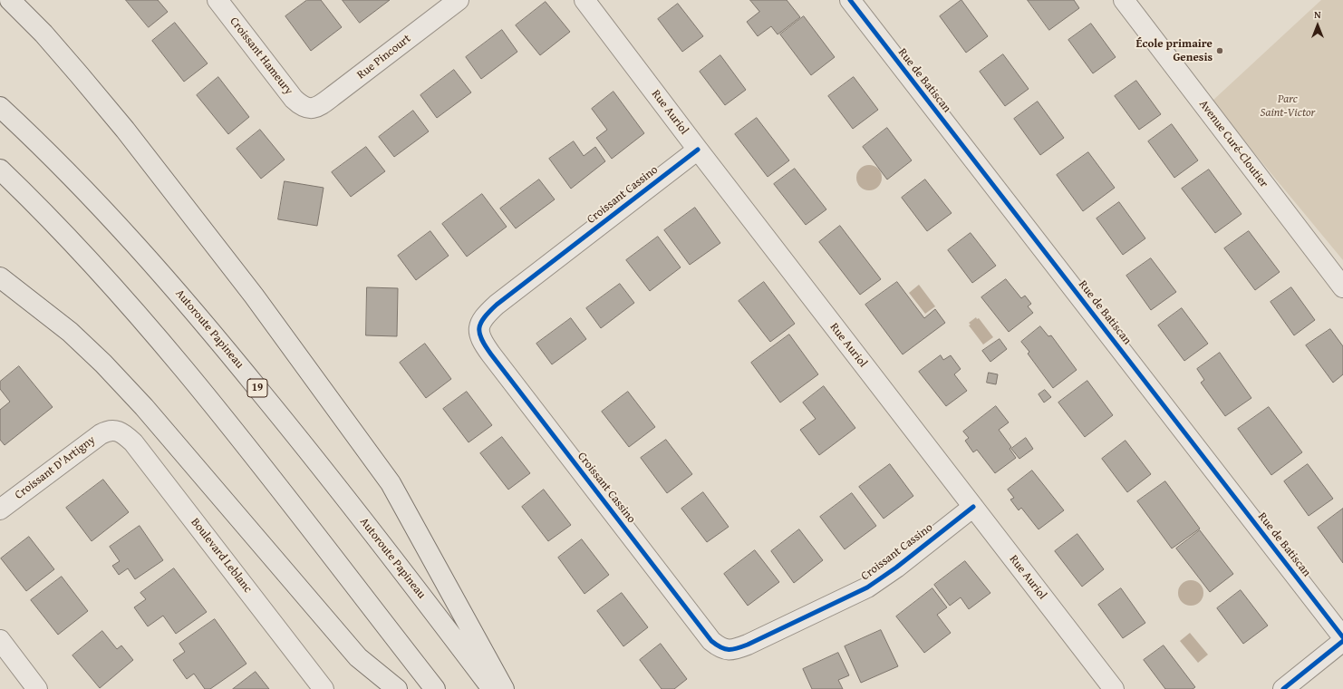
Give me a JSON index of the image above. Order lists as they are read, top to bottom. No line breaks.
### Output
{"streets":{"highway":["Autoroute Papineau","19"],"street":["Croissant Hameury","Rue Pincourt","Rue de Batiscan","Rue Auriol","Avenue Curé-Cloutier","Croissant Cassino","Croissant D'Artigny","Boulevard Leblanc"]},"crossings":[["Croissant Hameury","Rue Pincourt"],["Rue Auriol","Croissant Cassino"],["Croissant D'Artigny","Boulevard Leblanc"]],"parks":["Parc Saint-Victor"],"places":["École primaire Genesis"],"north":"top"}
